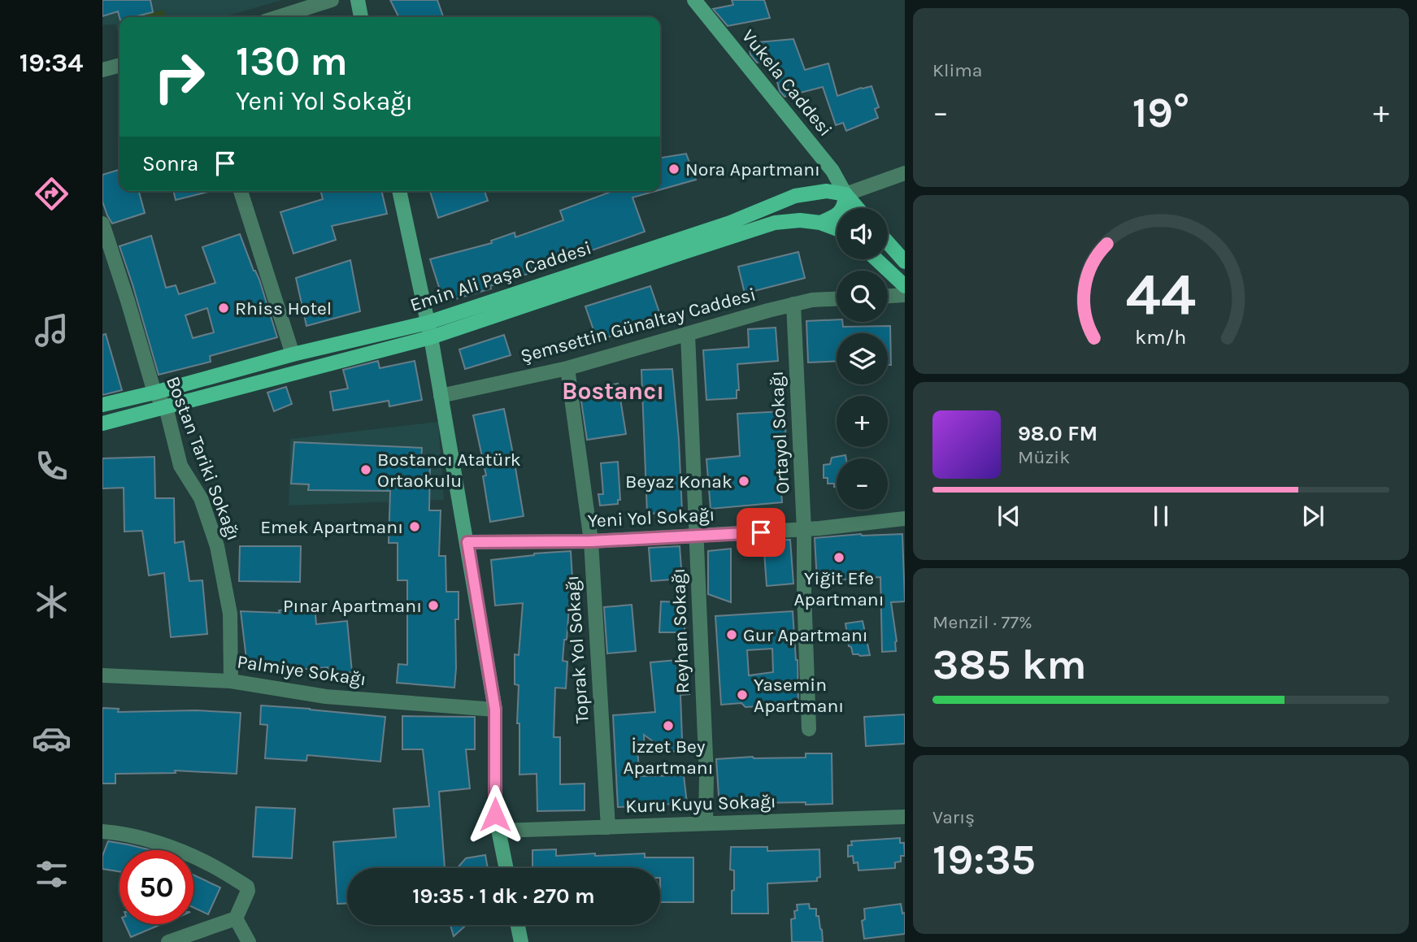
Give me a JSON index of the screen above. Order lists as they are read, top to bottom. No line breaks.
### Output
{"streets":{"main road":["Vukela Caddesi","Emin Ali Paşa Caddesi"],"street":["Şemsettin Günaltay Caddesi","Ortayol Sokağı","Bostan Tariki Sokağı","Yeni Yol Sokağı","Reyhan Sokağı","Toprak Yol Sokağı","Palmiye Sokağı","Kuru Kuyu Sokağı"]},"crossings":[["Vukela Caddesi","Emin Ali Paşa Caddesi"],["Emin Ali Paşa Caddesi","Bostan Tariki Sokağı"],["Şemsettin Günaltay Caddesi","Ortayol Sokağı"],["Şemsettin Günaltay Caddesi","Reyhan Sokağı"],["Şemsettin Günaltay Caddesi","Toprak Yol Sokağı"],["Ortayol Sokağı","Yeni Yol Sokağı"],["Bostan Tariki Sokağı","Palmiye Sokağı"],["Yeni Yol Sokağı","Reyhan Sokağı"],["Yeni Yol Sokağı","Toprak Yol Sokağı"],["Reyhan Sokağı","Kuru Kuyu Sokağı"],["Toprak Yol Sokağı","Kuru Kuyu Sokağı"]],"districts":["Bostancı"],"places":["Nora Apartmanı","Rhiss Hotel","Bostancı Atatürk Ortaokulu","Beyaz Konak","Emek Apartmanı","Yiğit Efe Apartmanı","Pınar Apartmanı","Gur Apartmanı","Yasemin Apartmanı","İzzet Bey Apartmanı"],"page":{"tabs":"19:34","tile":["Klima",["Menzil · 77%","385 km"],["Varış","19:35"]],"turn":["130 m","Yeni Yol Sokağı"],"heat":["−","19°","+"],"then":"Sonra","map_buttons":["+","−"],"song":["98.0 FM","Müzik"],"limit":"50","trip":"19:35 · 1 dk · 270 m","gauge":["44","km/h"]}}
